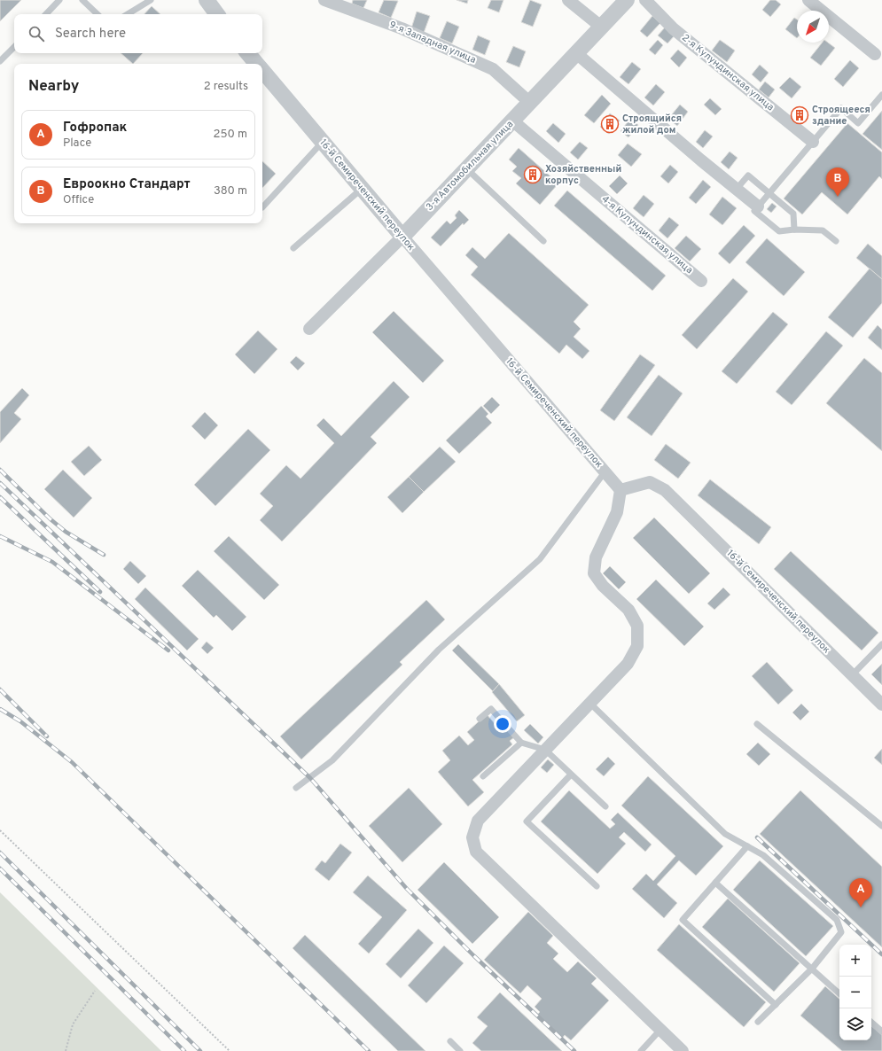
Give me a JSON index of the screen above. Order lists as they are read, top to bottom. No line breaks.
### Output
{"streets":{"street":["9-я Западная улица","2-я Кулундинская улица","3-я Автомобильная улица","16-й Семиреченский переулок","4-я Кулундинская улица"]},"crossings":[["9-я Западная улица","3-я Автомобильная улица"],["3-я Автомобильная улица","16-й Семиреченский переулок"],["3-я Автомобильная улица","4-я Кулундинская улица"]],"places":{"building":["Строящееся здание","Строящийся жилой дом","Хозяйственный корпус"]},"north":"bottom left","page":{"search":"Search here","heading":["Nearby","2 results"],"list":[{"mark":"A","name":"Гофропак","note":"Place","value":"250 m"},{"mark":"B","name":"Евроокно Стандарт","note":"Office","value":"380 m"}],"pins":["B","A"],"map_buttons":["+","−"]}}
